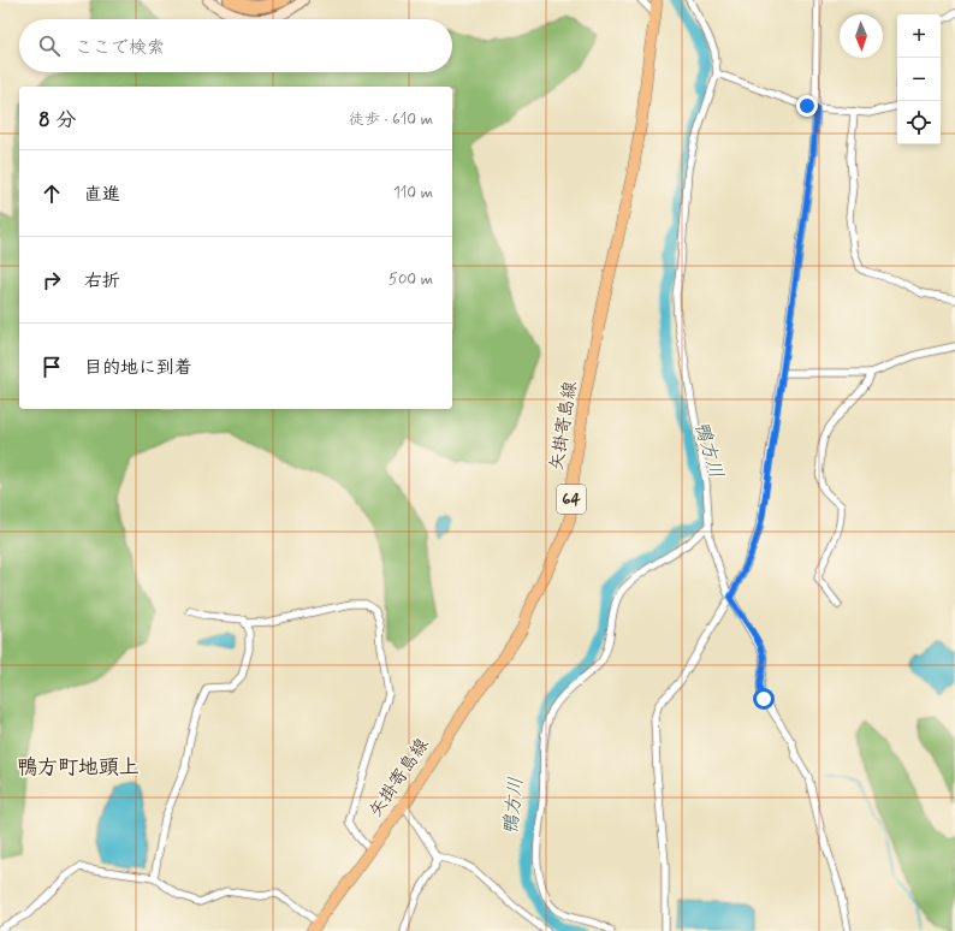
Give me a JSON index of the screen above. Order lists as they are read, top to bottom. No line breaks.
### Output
{"streets":{"main road":["矢掛寄島線","64"]},"districts":["鴨方町地頭上"],"water":["鴨方川"],"north":"bottom","page":{"map_buttons":["+","−"],"search":"ここで検索","heading":["8 分","徒歩 · 610 m"],"list":[["直進","110 m"],["右折","500 m"],"目的地に到着"]}}
